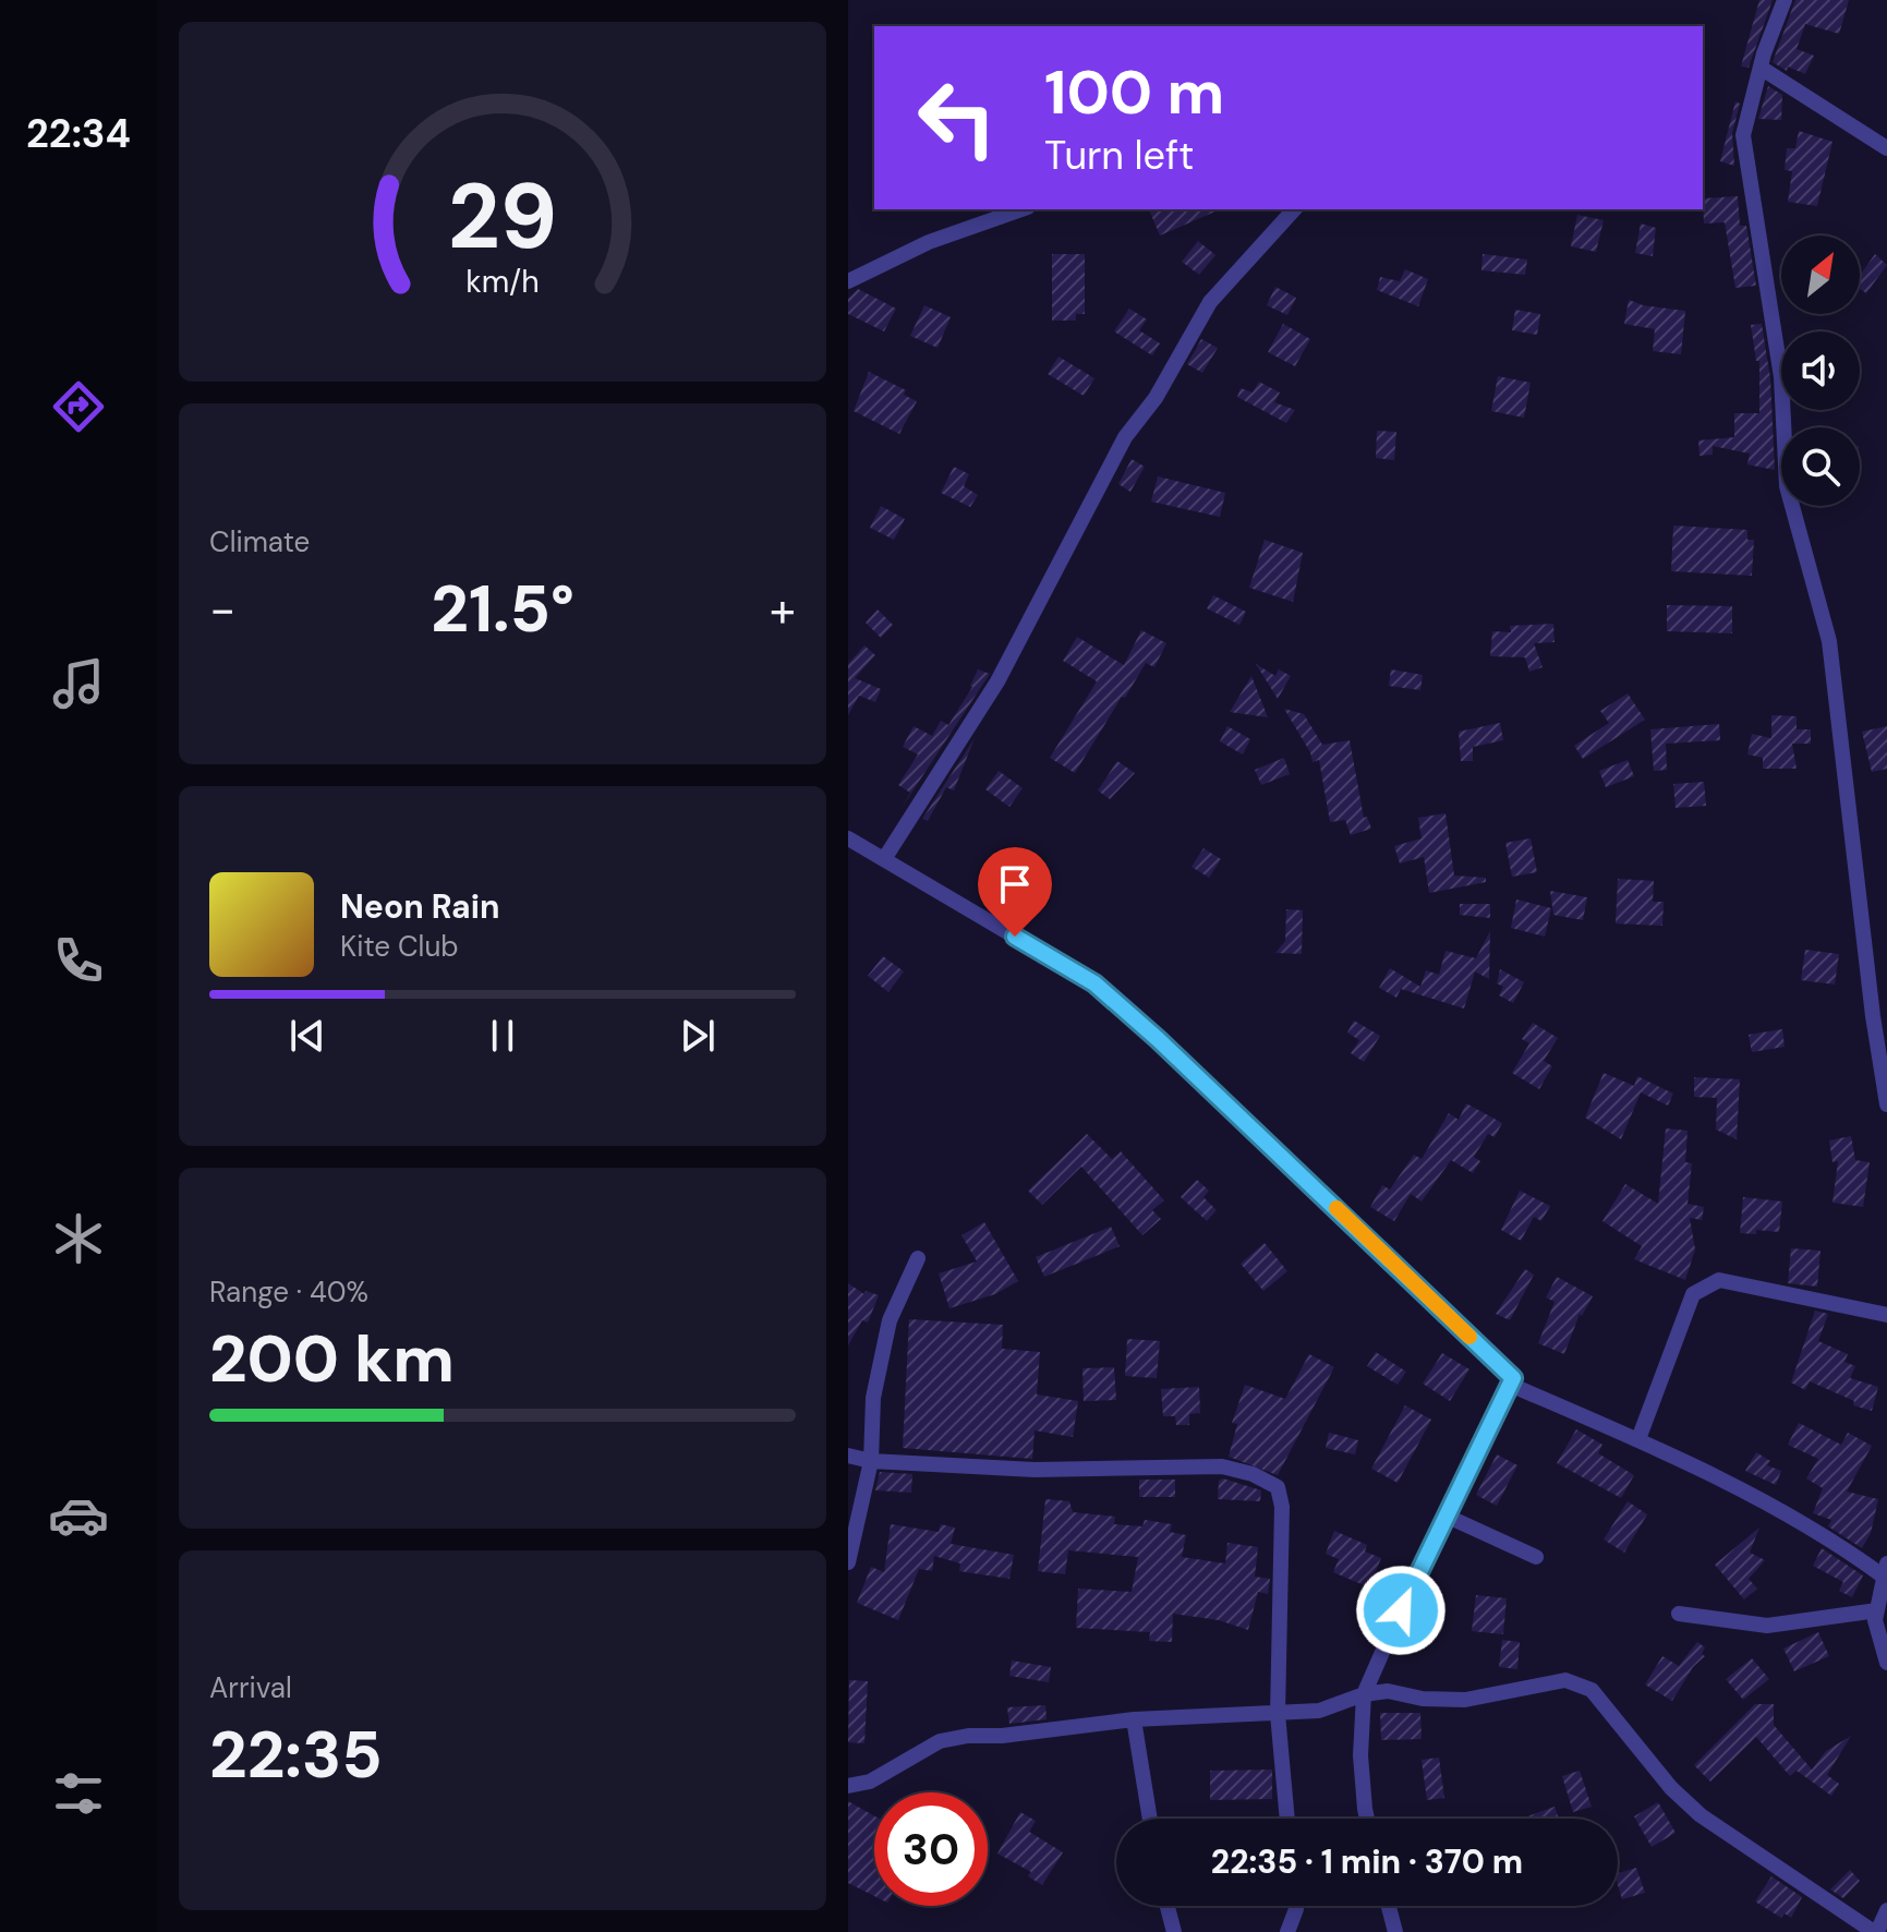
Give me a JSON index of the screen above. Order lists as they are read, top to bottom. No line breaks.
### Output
{"north":"top right","page":{"tabs":"22:34","turn":["100 m","Turn left"],"tile":["Climate",["Range · 40%","200 km"],["Arrival","22:35"]],"heat":["−","21.5°","+"],"song":["Neon Rain","Kite Club"],"limit":"30","trip":"22:35 · 1 min · 370 m","gauge":["29","km/h"]}}
